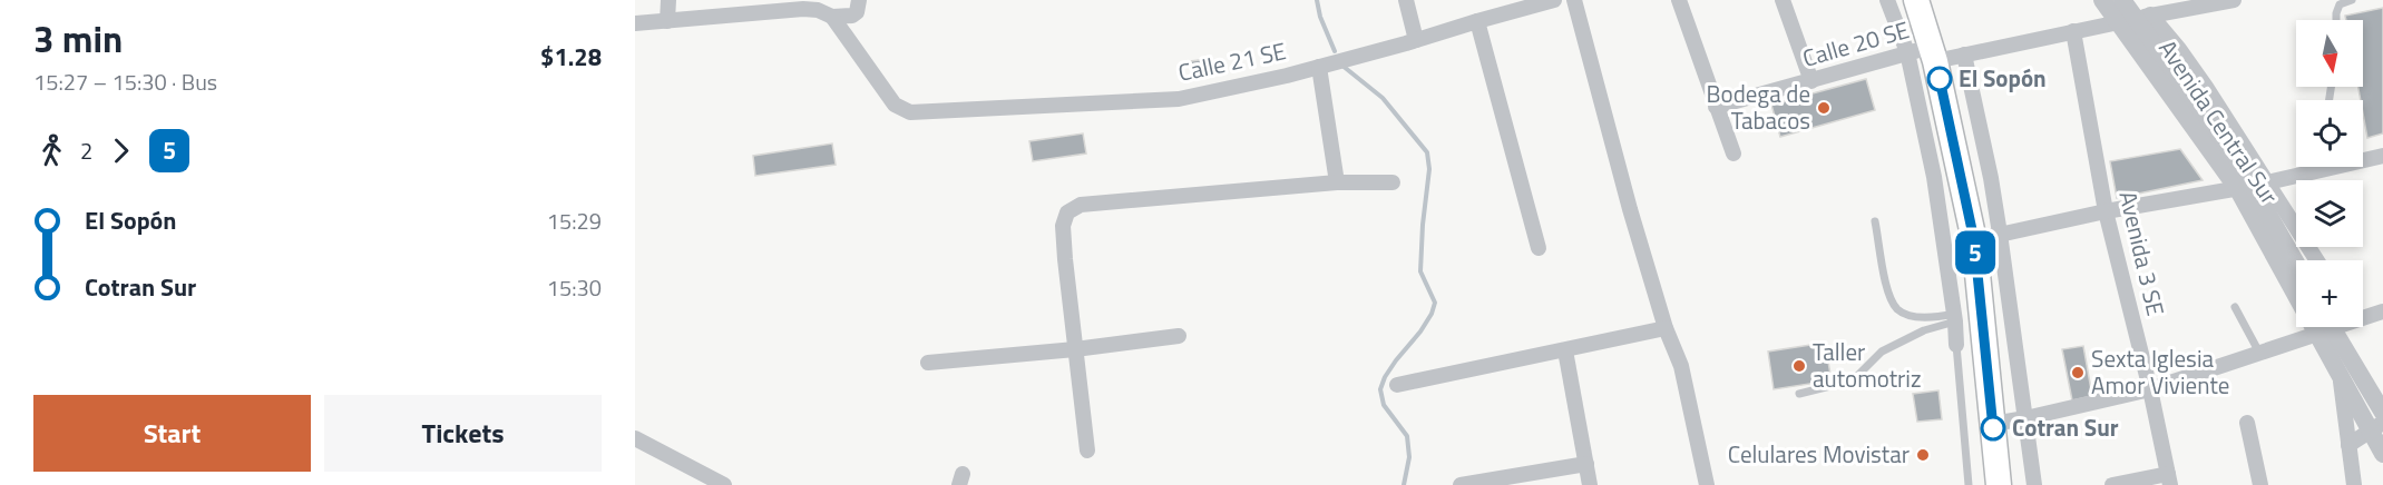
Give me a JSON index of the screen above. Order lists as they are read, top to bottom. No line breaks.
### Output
{"streets":{"street":["Calle 20 SE","Calle 21 SE","Avenida Central Sur","Avenida 3 SE"]},"crossings":[["Calle 20 SE","Avenida Central Sur"],["Calle 20 SE","Avenida 3 SE"]],"places":["El Sopón","Bodega de Tabacos","Taller automotriz","Sexta Iglesia Amor Viviente","Cotran Sur","Celulares Movistar"],"lines":["bus line 5"],"north":"bottom","page":{"heading":["3 min","15:27 – 15:30 · Bus","$1.28"],"on_map":"5","map_buttons":"+","legs":["2","5"],"list":[{"name":"El Sopón","value":"15:29"},{"name":"Cotran Sur","value":"15:30"}],"buttons":["Start","Tickets"]}}
